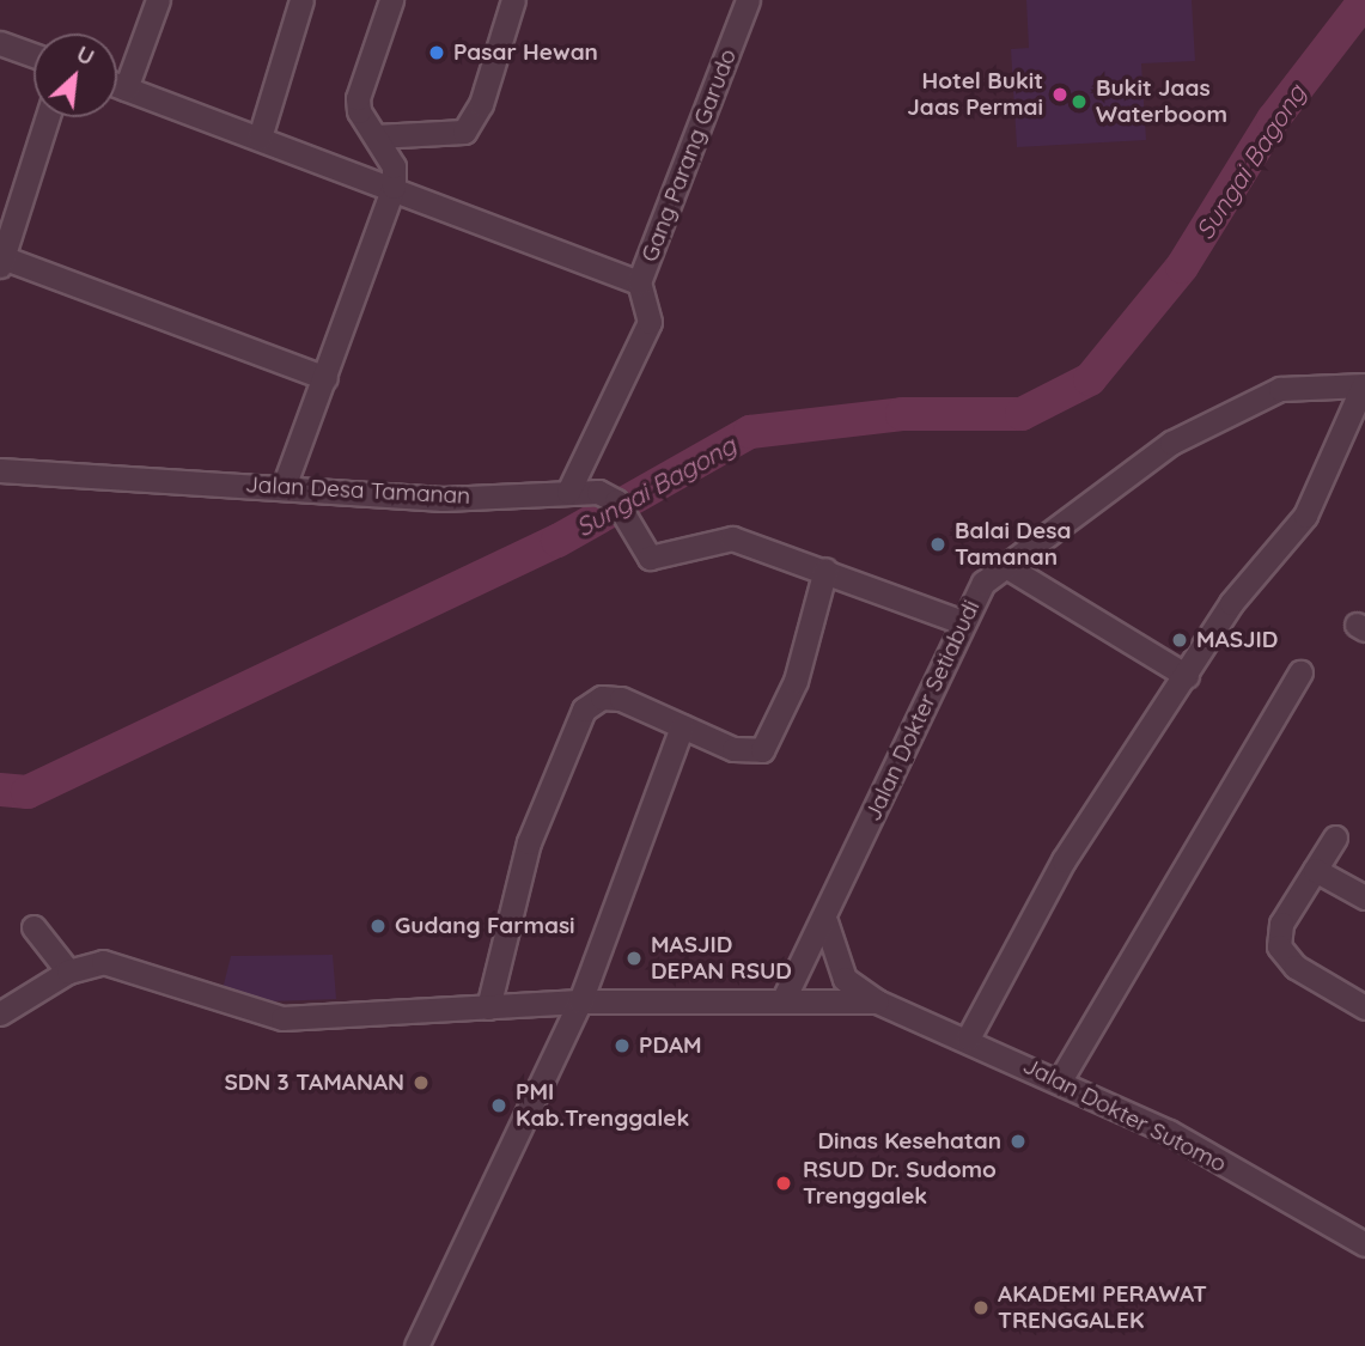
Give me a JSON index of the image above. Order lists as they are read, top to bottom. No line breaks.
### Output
{"streets":{"street":["Gang Parang Garudo","Jalan Desa Tamanan","Jalan Dokter Setiabudi","Jalan Dokter Sutomo"]},"crossings":[["Gang Parang Garudo","Jalan Desa Tamanan"],["Jalan Desa Tamanan","Jalan Dokter Setiabudi"]],"water":["Sungai Bagong"],"places":["Pasar Hewan","Hotel Bukit Jaas Permai","Bukit Jaas Waterboom","Balai Desa Tamanan","MASJID","Gudang Farmasi","MASJID DEPAN RSUD","PDAM","SDN 3 TAMANAN","PMI Kab.Trenggalek","Dinas Kesehatan","RSUD Dr. Sudomo Trenggalek","AKADEMI PERAWAT TRENGGALEK"],"north":"top right"}
